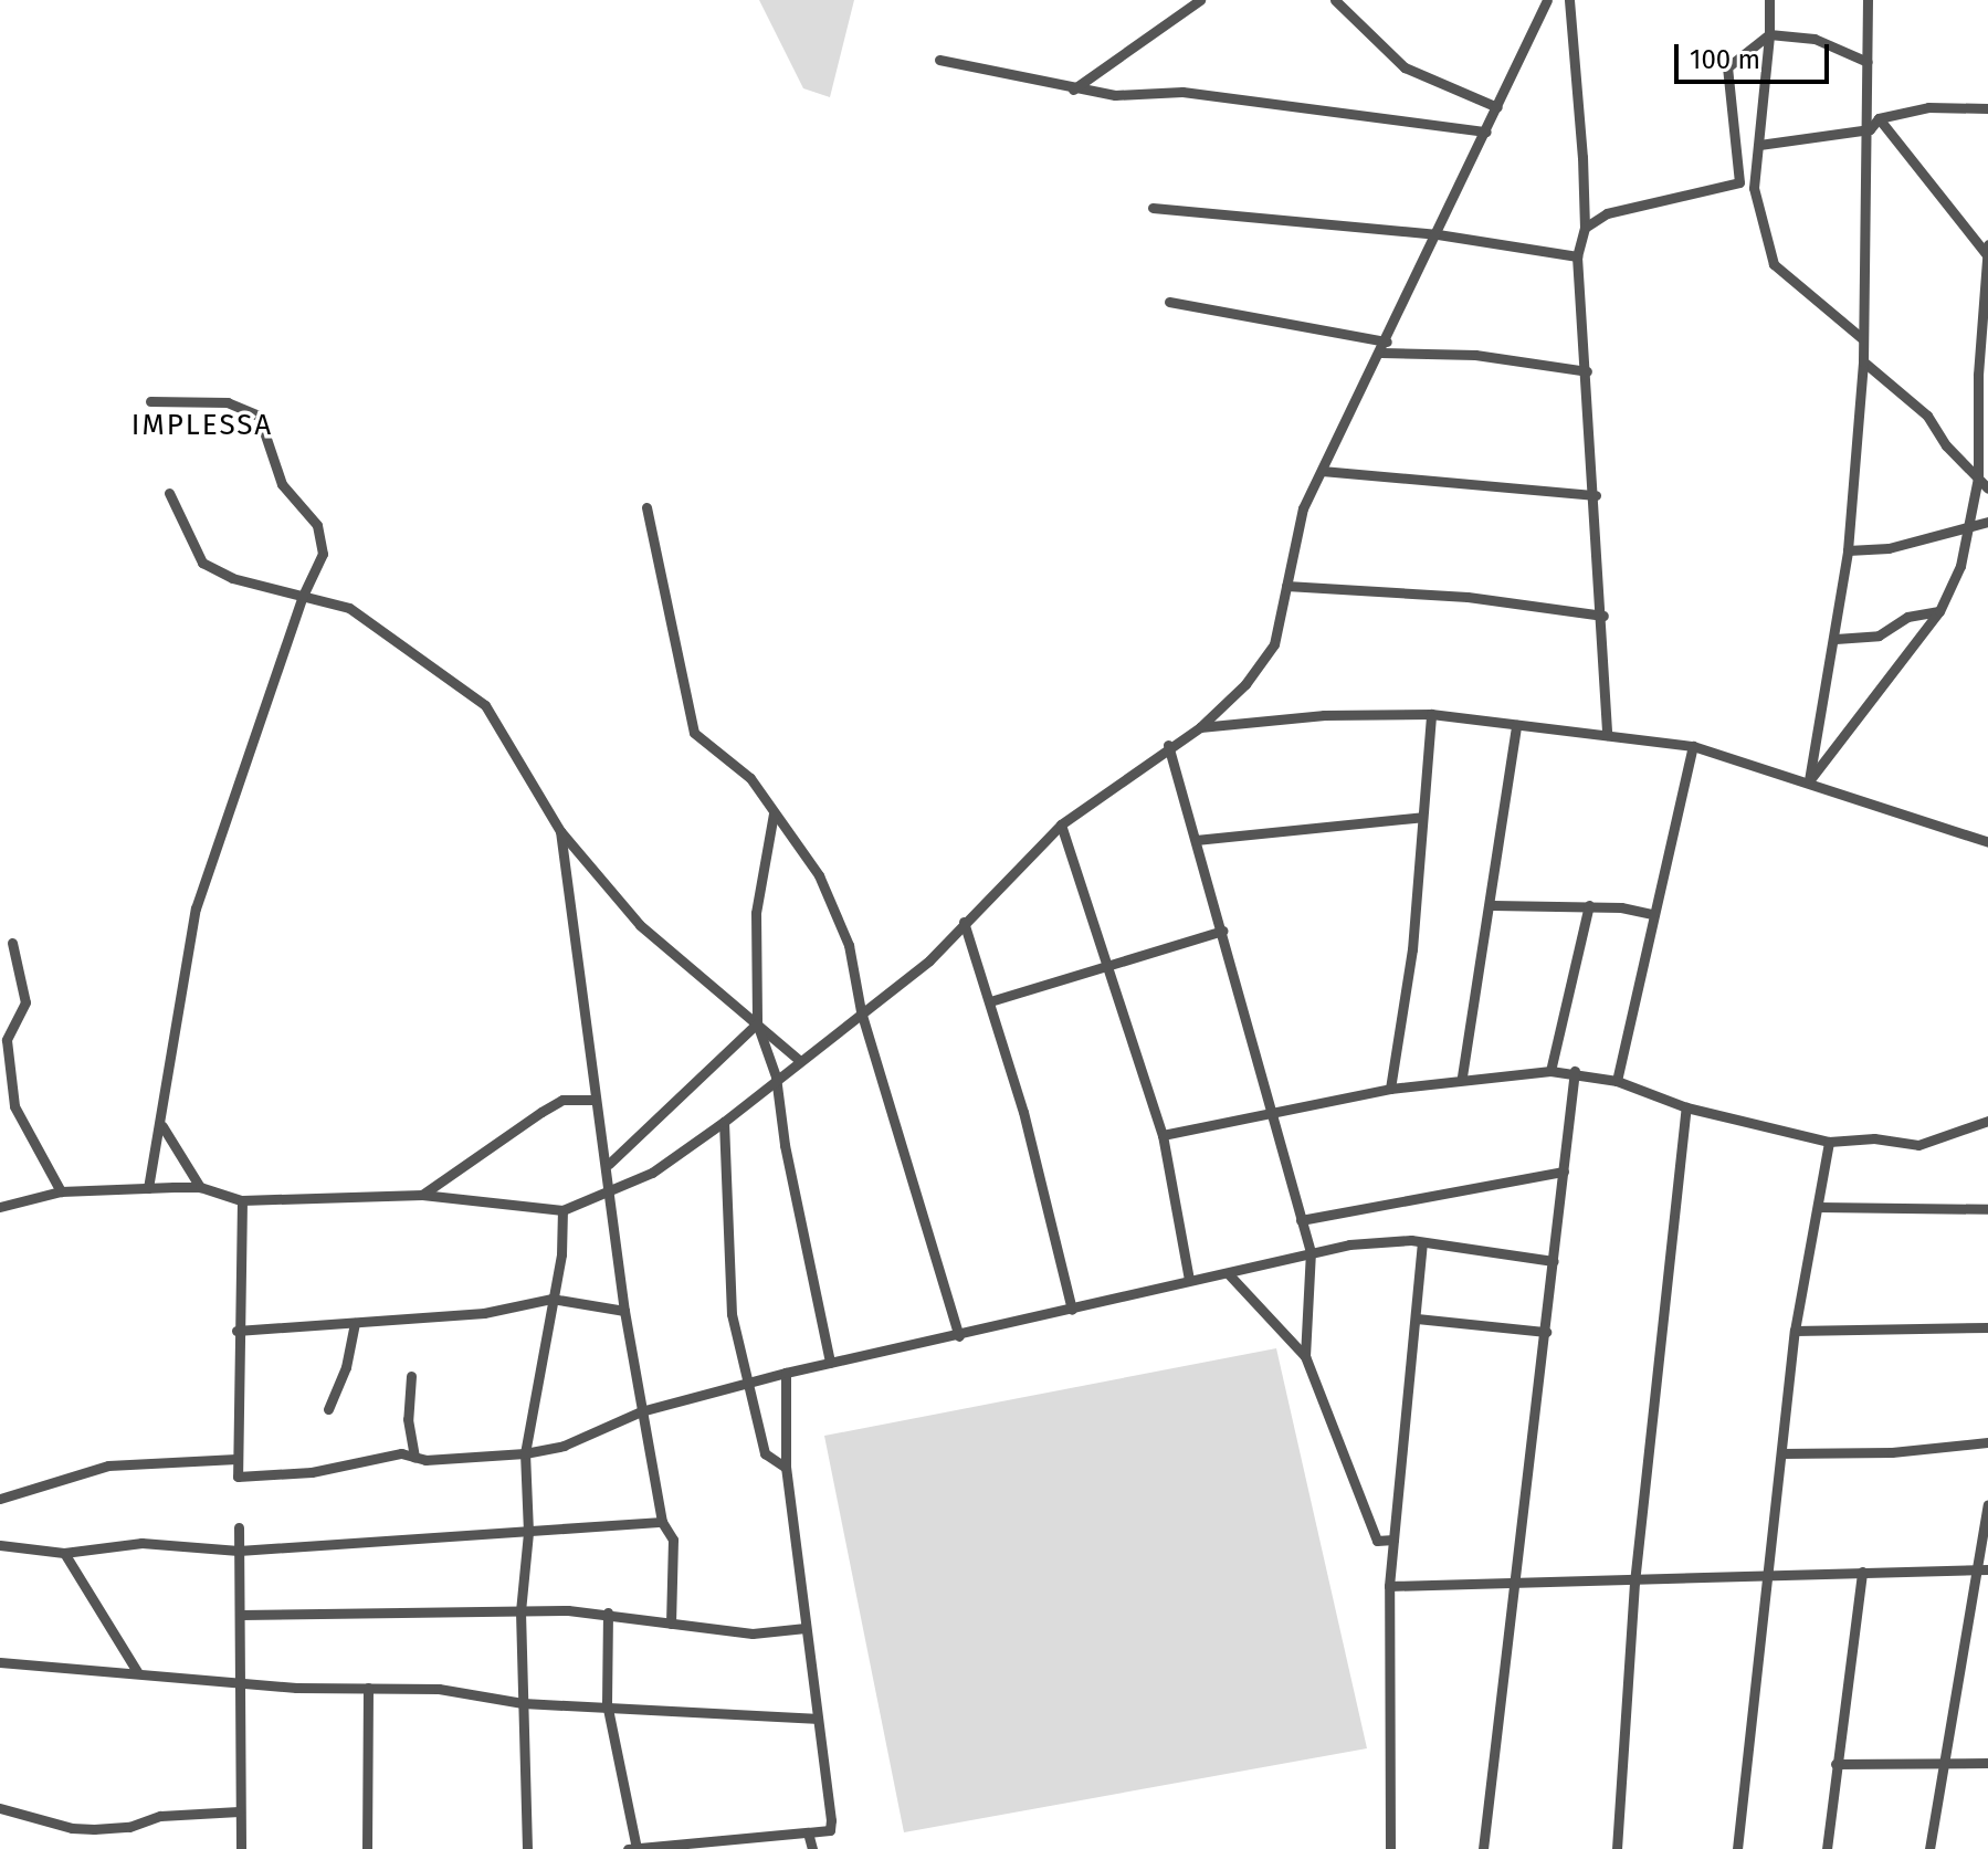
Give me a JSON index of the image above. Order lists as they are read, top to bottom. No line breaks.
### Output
{"districts":["IMPLESSA"],"scale_bar":"100 m"}
